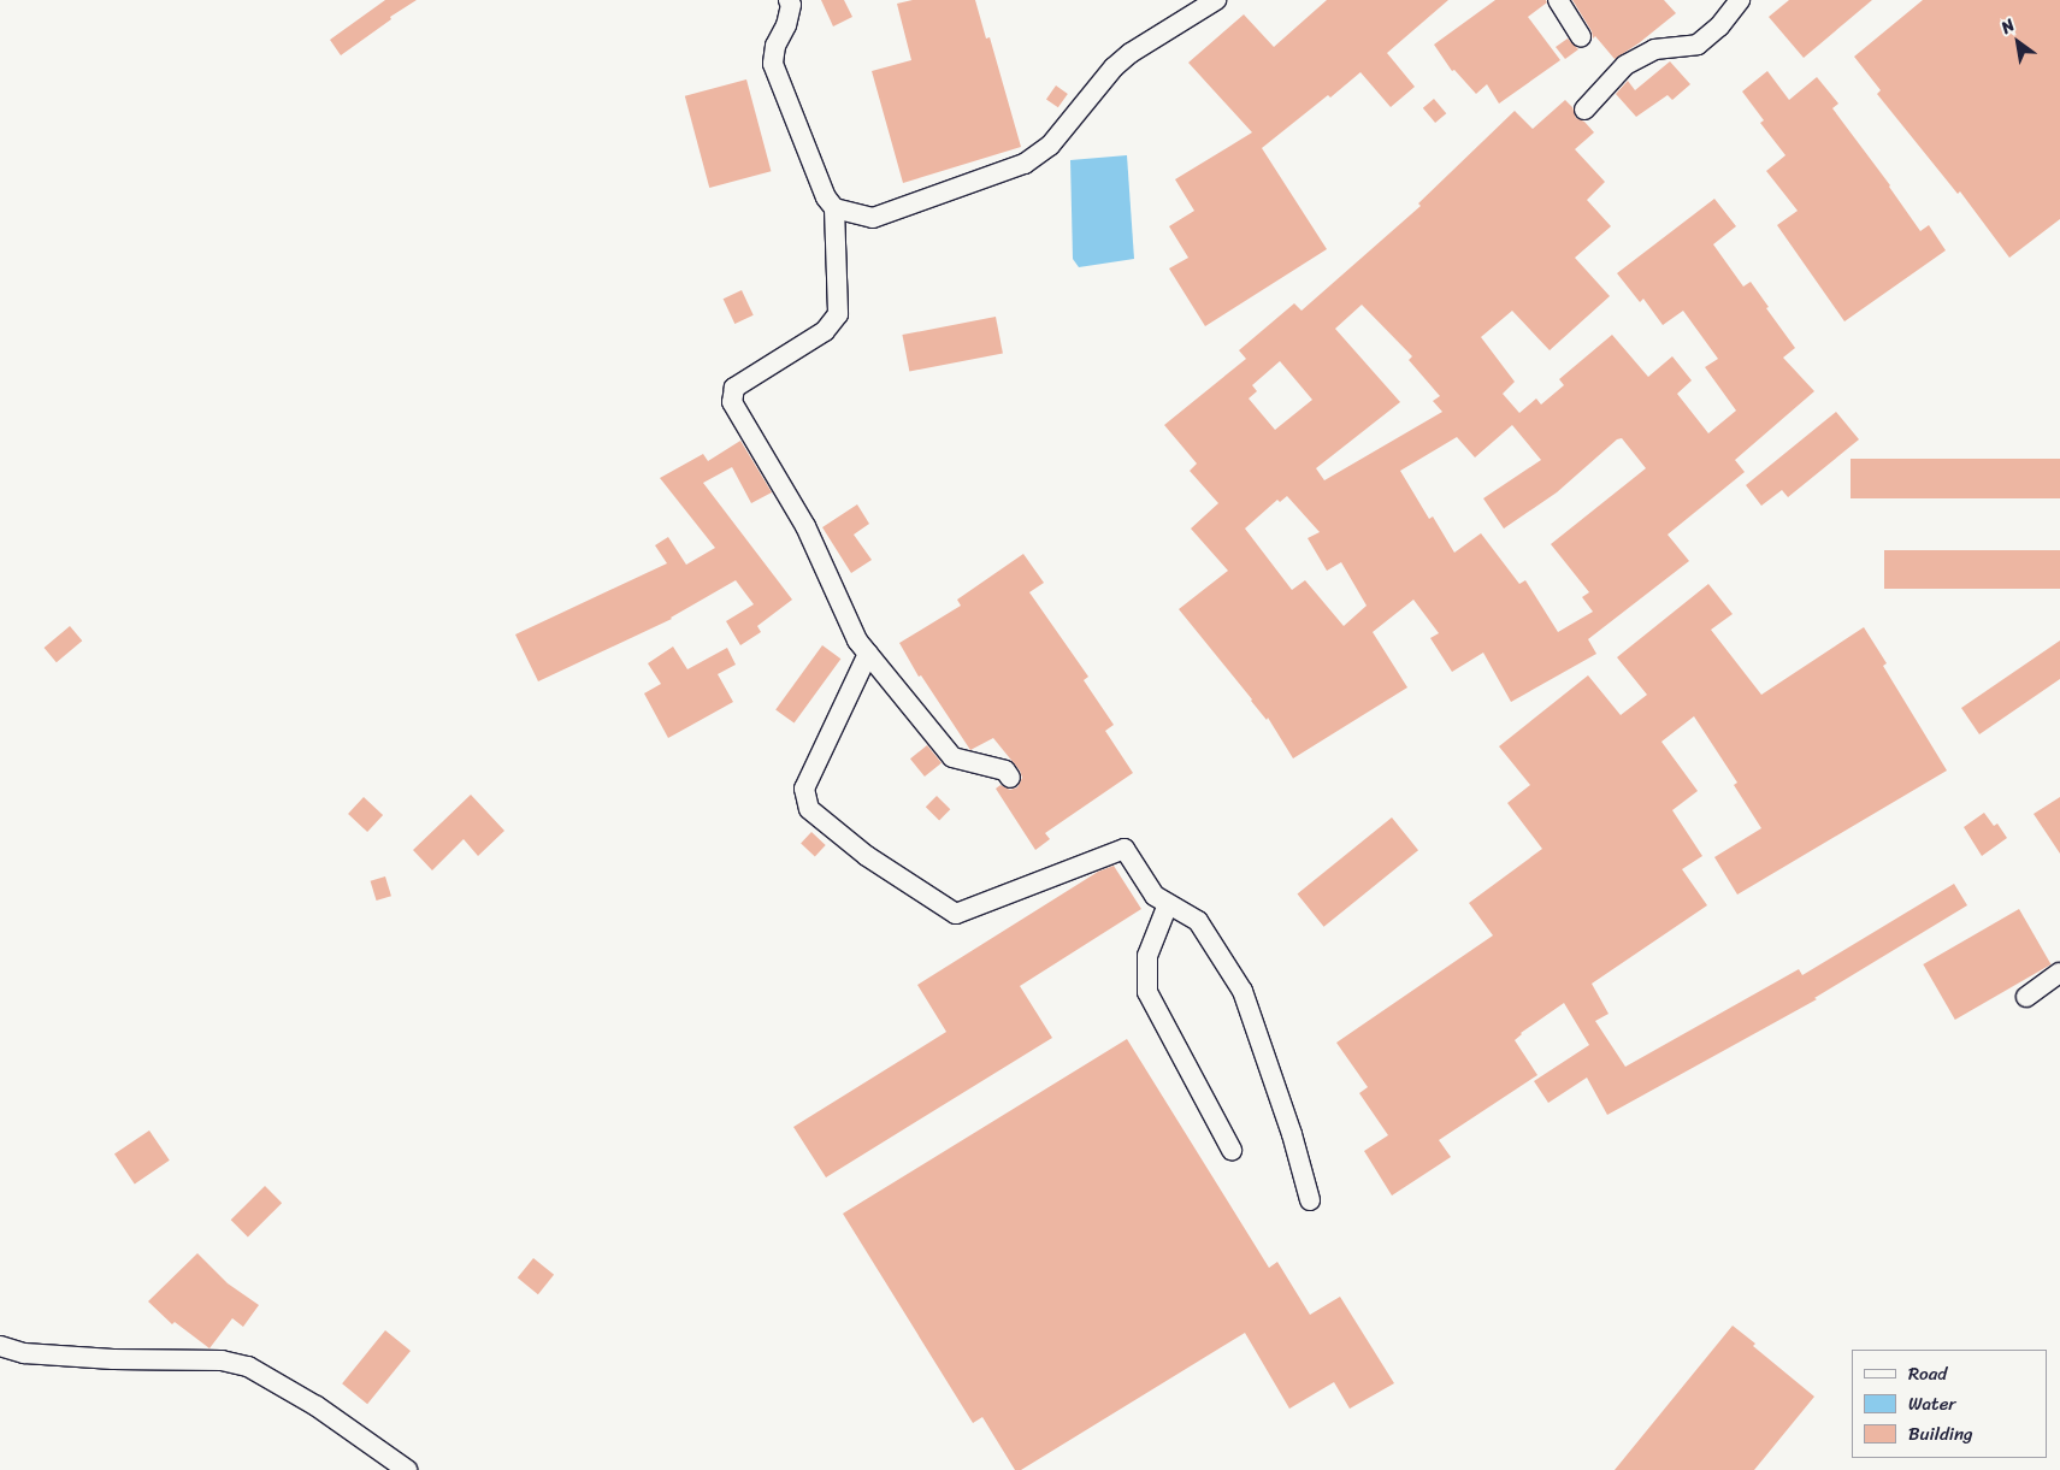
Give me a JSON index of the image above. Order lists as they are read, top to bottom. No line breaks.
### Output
{"legend":["Road","Water","Building"],"north":"top left"}
